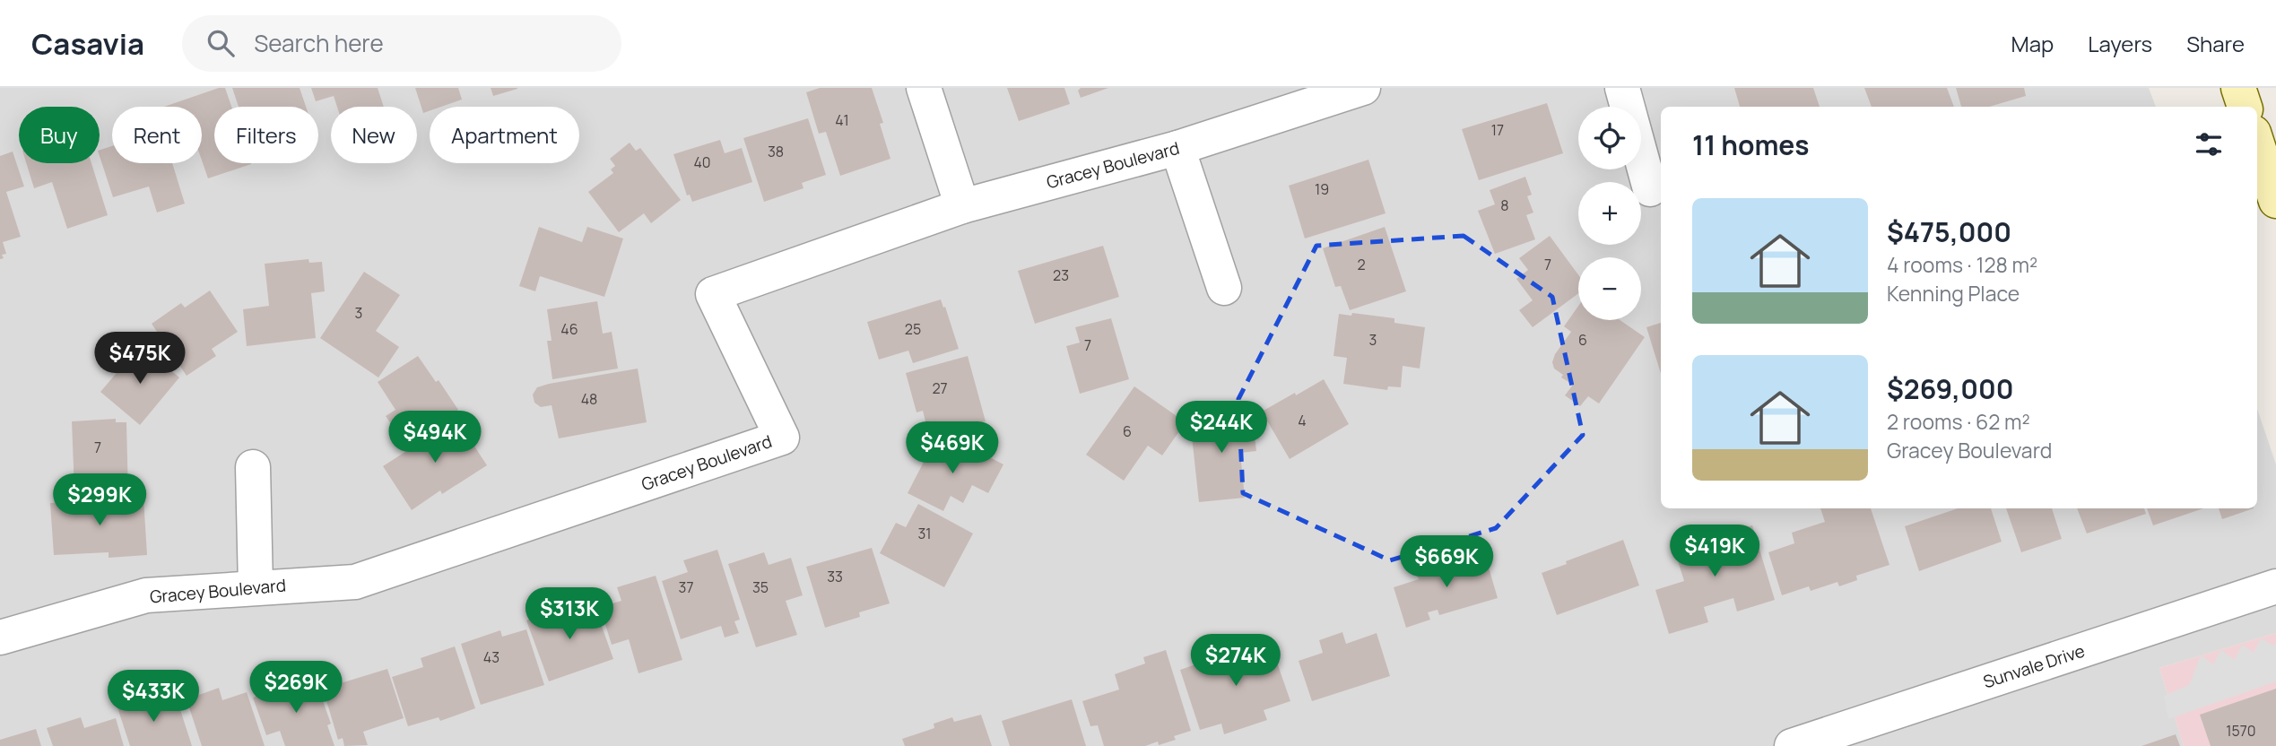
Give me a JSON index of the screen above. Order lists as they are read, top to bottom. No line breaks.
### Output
{"streets":{"street":["Gracey Boulevard","Sunvale Drive"]},"house_numbers":["41","17","38","40","19","8","2","7","23","3","46","25","3","6","7","27","48","4","6","7","31","33","37","35","43","1570"],"page":{"header":"Casavia","search":"Search here","nav":["Map","Layers","Share"],"map_buttons":["+","−"],"chip":["Buy","Rent","Filters","New","Apartment"],"heading":"11 homes","list":[{"name":"$475,000","note":"4 rooms · 128 m² · Kenning Place"},{"name":"$269,000","note":"2 rooms · 62 m² · Gracey Boulevard"}],"price":["$475K","$244K","$494K","$469K","$299K","$419K","$669K","$313K","$274K","$269K","$433K"]}}
